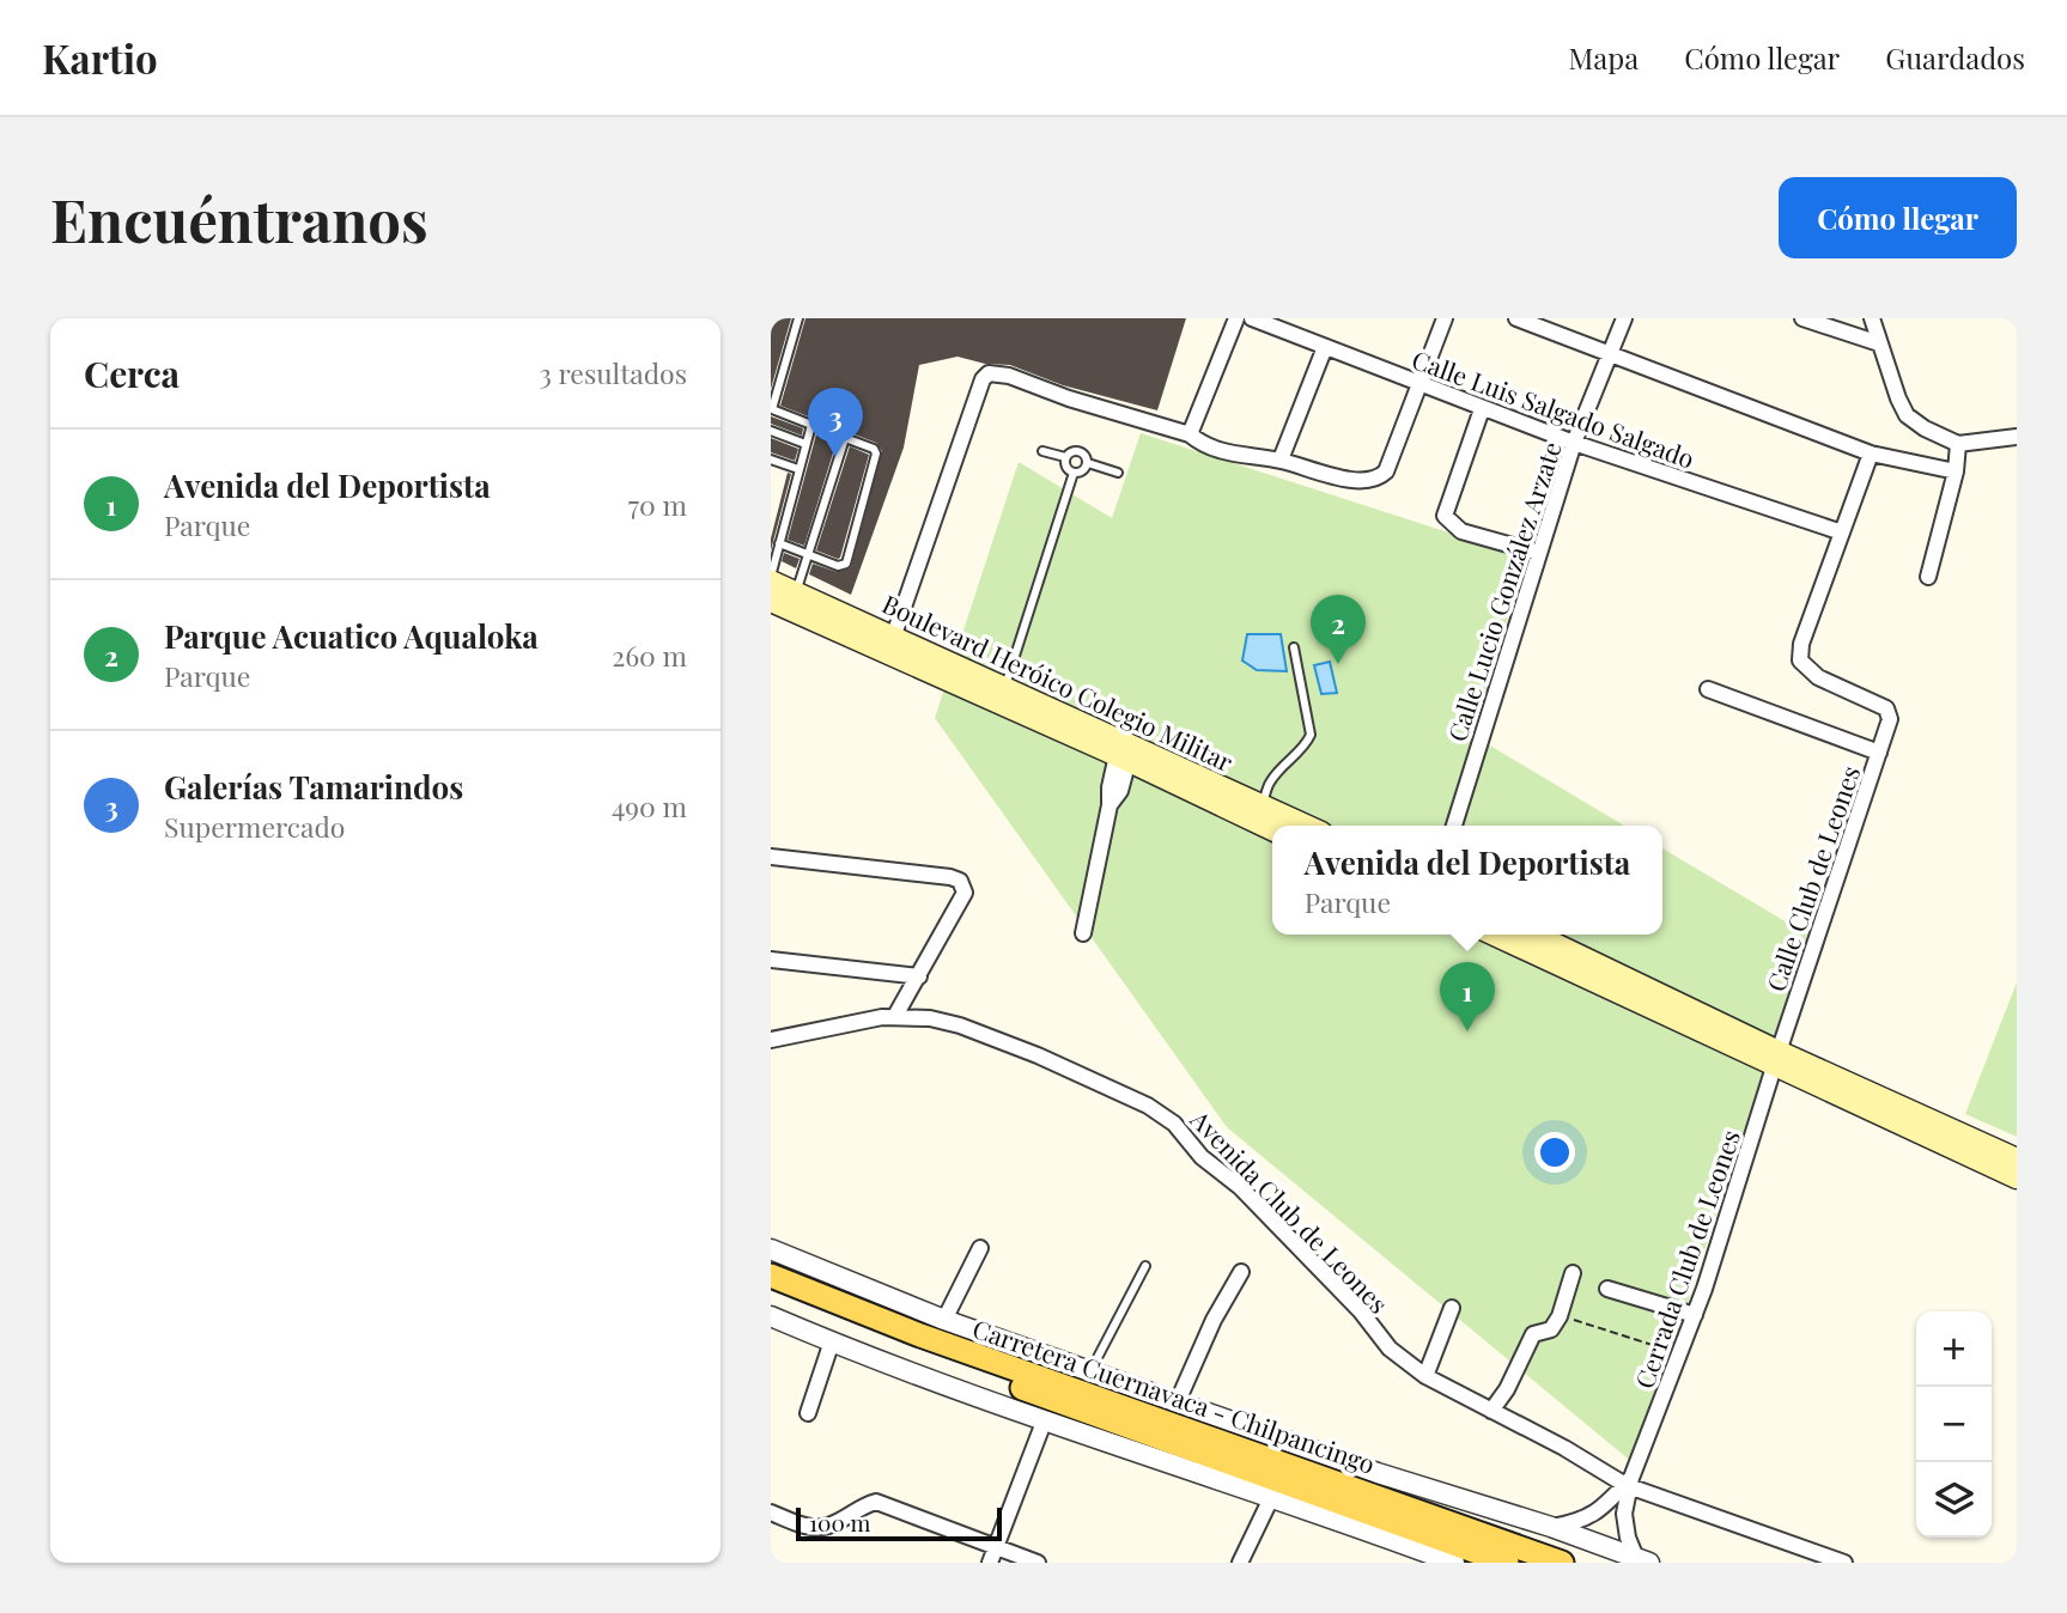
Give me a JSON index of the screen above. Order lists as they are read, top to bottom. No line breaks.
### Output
{"streets":{"main road":["Boulevard Heróico Colegio Militar","Carretera Cuernavaca - Chilpancingo"],"street":["Calle Luis Salgado Salgado","Calle Lucio González Arzate","Calle Club de Leones","Avenida Club de Leones","Cerrada Club de Leones"]},"crossings":[["Calle Luis Salgado Salgado","Calle Lucio González Arzate"],["Calle Luis Salgado Salgado","Calle Club de Leones"],["Calle Club de Leones","Cerrada Club de Leones"],["Avenida Club de Leones","Cerrada Club de Leones"]],"scale_bar":"100 m","page":{"header":"Kartio","nav":["Mapa","Cómo llegar","Guardados"],"buttons":"Cómo llegar","title":"Encuéntranos","heading":["Cerca","3 resultados"],"pins":["3","2","1"],"list":[{"mark":"1","name":"Avenida del Deportista","note":"Parque","value":"70 m"},{"mark":"2","name":"Parque Acuatico Aqualoka","note":"Parque","value":"260 m"},{"mark":"3","name":"Galerías Tamarindos","note":"Supermercado","value":"490 m"}],"popup":["Avenida del Deportista","Parque"],"map_buttons":["+","−"],"scale":"100 m"}}
